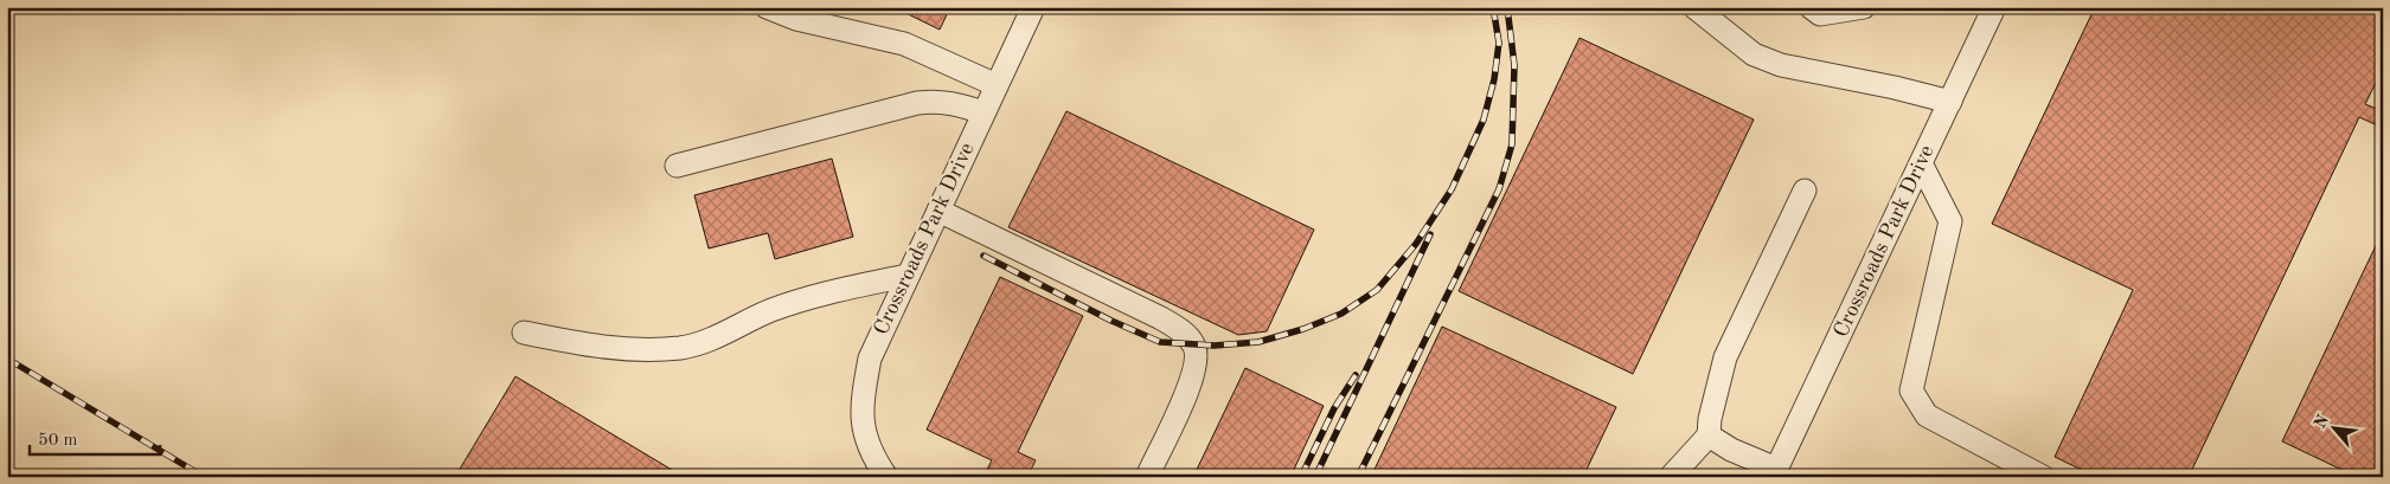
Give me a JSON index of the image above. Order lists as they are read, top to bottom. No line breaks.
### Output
{"streets":{"street":["Crossroads Park Drive"]},"scale_bar":"50 m","north":"top left"}
